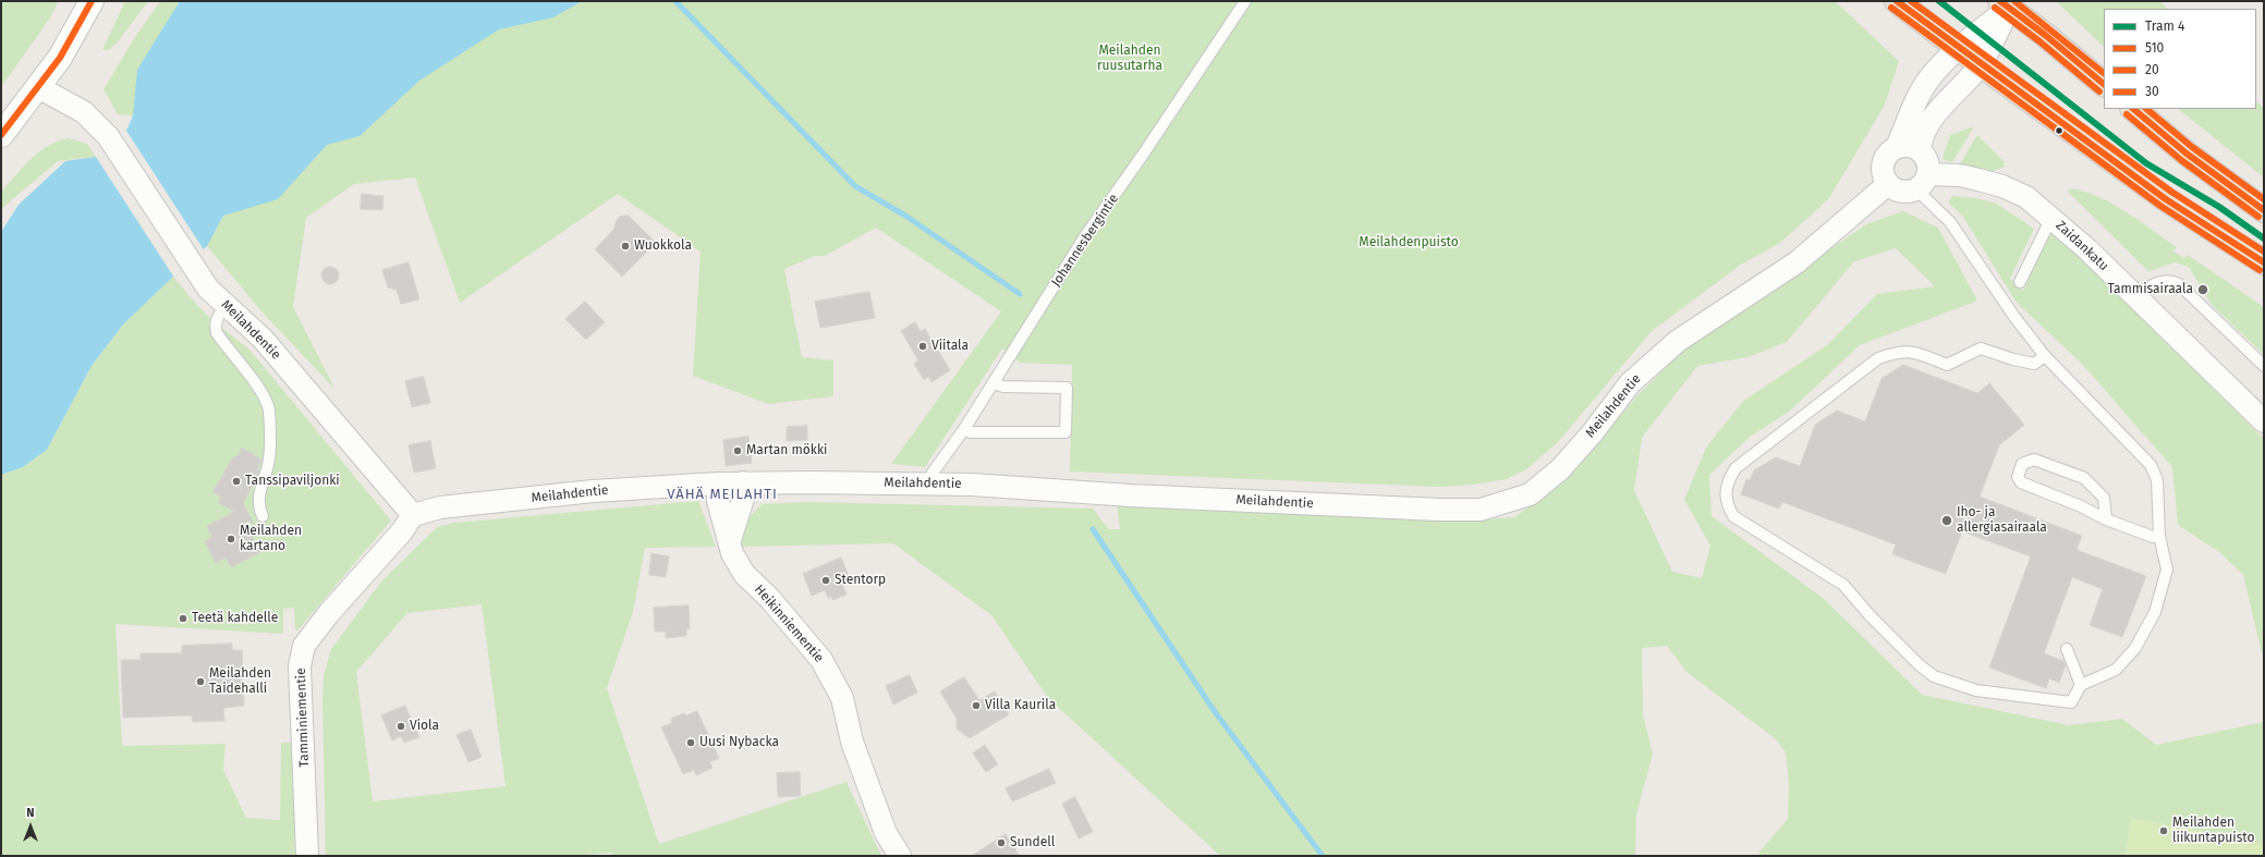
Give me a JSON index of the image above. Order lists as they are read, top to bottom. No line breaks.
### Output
{"streets":{"street":["Zaidankatu","Meilahdentie","Heikinniementie","Tamminiementie"],"lane":["Johannesbergintie"]},"crossings":[["Johannesbergintie","Meilahdentie"],["Zaidankatu","Meilahdentie"],["Meilahdentie","Heikinniementie"],["Meilahdentie","Tamminiementie"]],"districts":["VÄHÄ MEILAHTI"],"parks":["Meilahden ruusutarha","Meilahdenpuisto"],"places":["Wuokkola","Tammisairaala","Viitala","Martan mökki","Tanssipaviljonki","Iho- ja allergiasairaala","Meilahden kartano","Stentorp","Teetä kahdelle","Meilahden Taidehalli","Villa Kaurila","Viola","Uusi Nybacka","Meilahden liikuntapuisto","Sundell"],"lines":["tram line 4","transit line 510","transit line 30","transit line 20"],"legend":["Tram 4","510","20","30"],"north":"top"}
